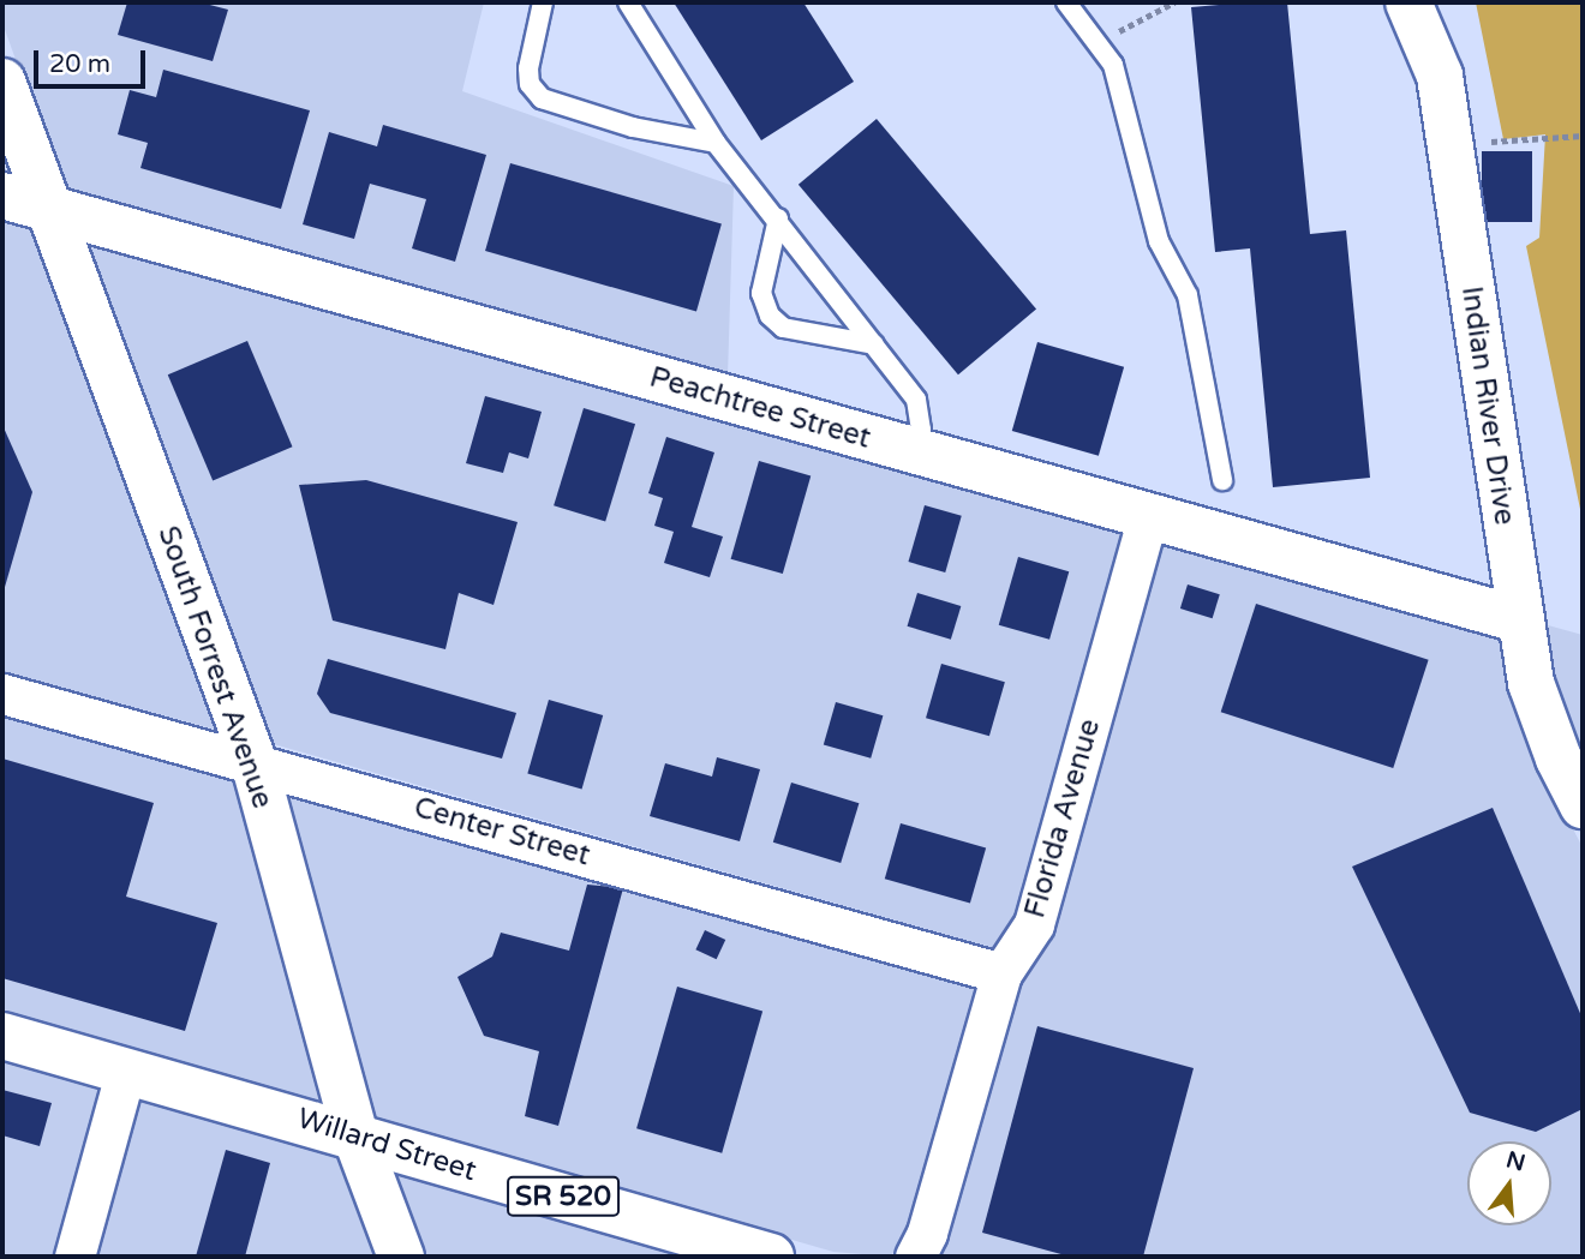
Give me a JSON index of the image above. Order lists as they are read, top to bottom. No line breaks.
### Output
{"streets":{"street":["Indian River Drive","Peachtree Street","South Forrest Avenue","Florida Avenue","Center Street","Willard Street","SR 520"]},"crossings":[["Indian River Drive","Peachtree Street"],["Peachtree Street","South Forrest Avenue"],["Peachtree Street","Florida Avenue"],["South Forrest Avenue","Center Street"],["South Forrest Avenue","Willard Street"],["Florida Avenue","Center Street"]],"scale_bar":"20 m","north":"top"}
